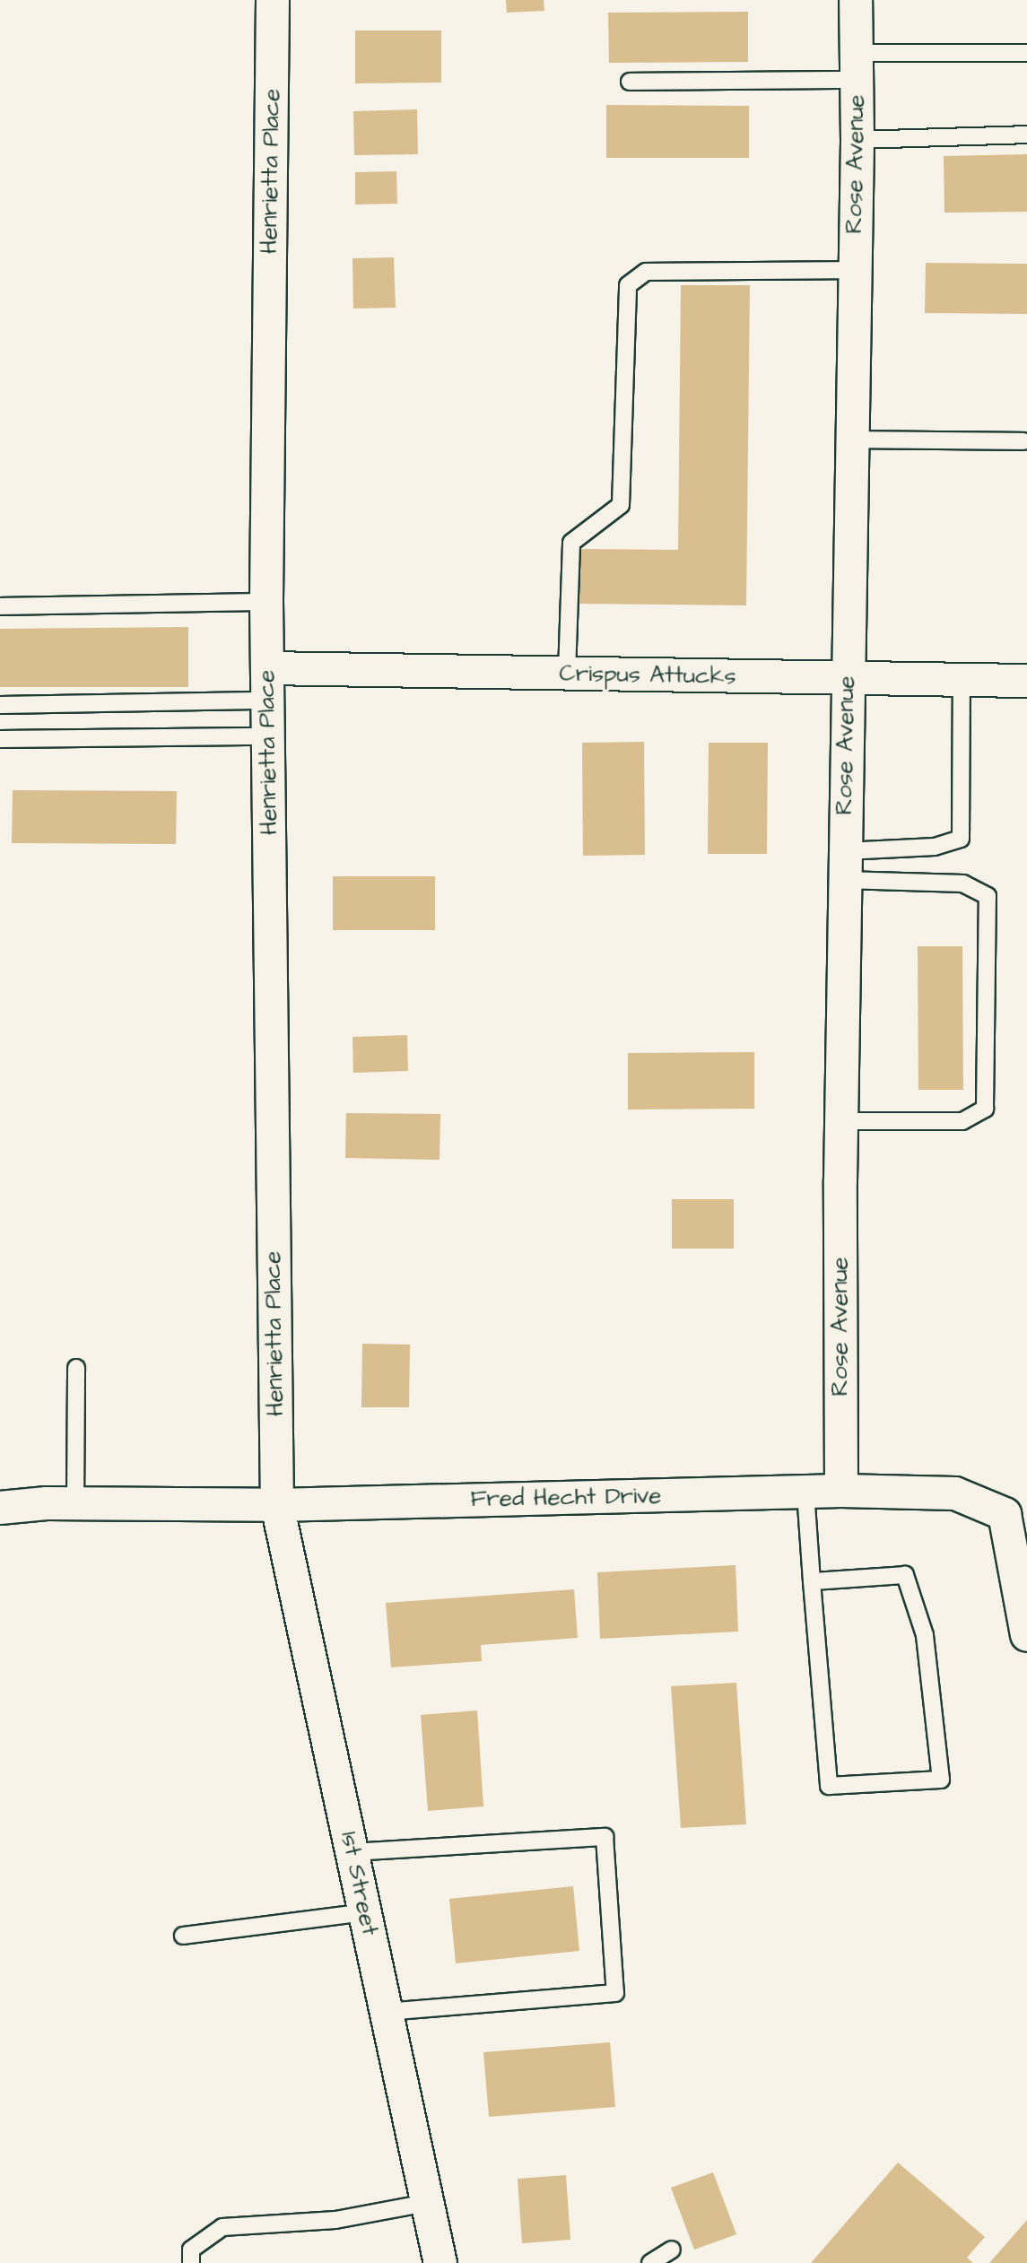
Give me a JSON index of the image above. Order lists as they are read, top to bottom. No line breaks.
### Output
{"streets":{"street":["Rose Avenue","Henrietta Place","Crispus Attucks","Fred Hecht Drive","1st Street"]},"crossings":[["Rose Avenue","Crispus Attucks"],["Rose Avenue","Fred Hecht Drive"],["Henrietta Place","Crispus Attucks"],["Henrietta Place","Fred Hecht Drive"],["Henrietta Place","1st Street"],["Fred Hecht Drive","1st Street"]]}
